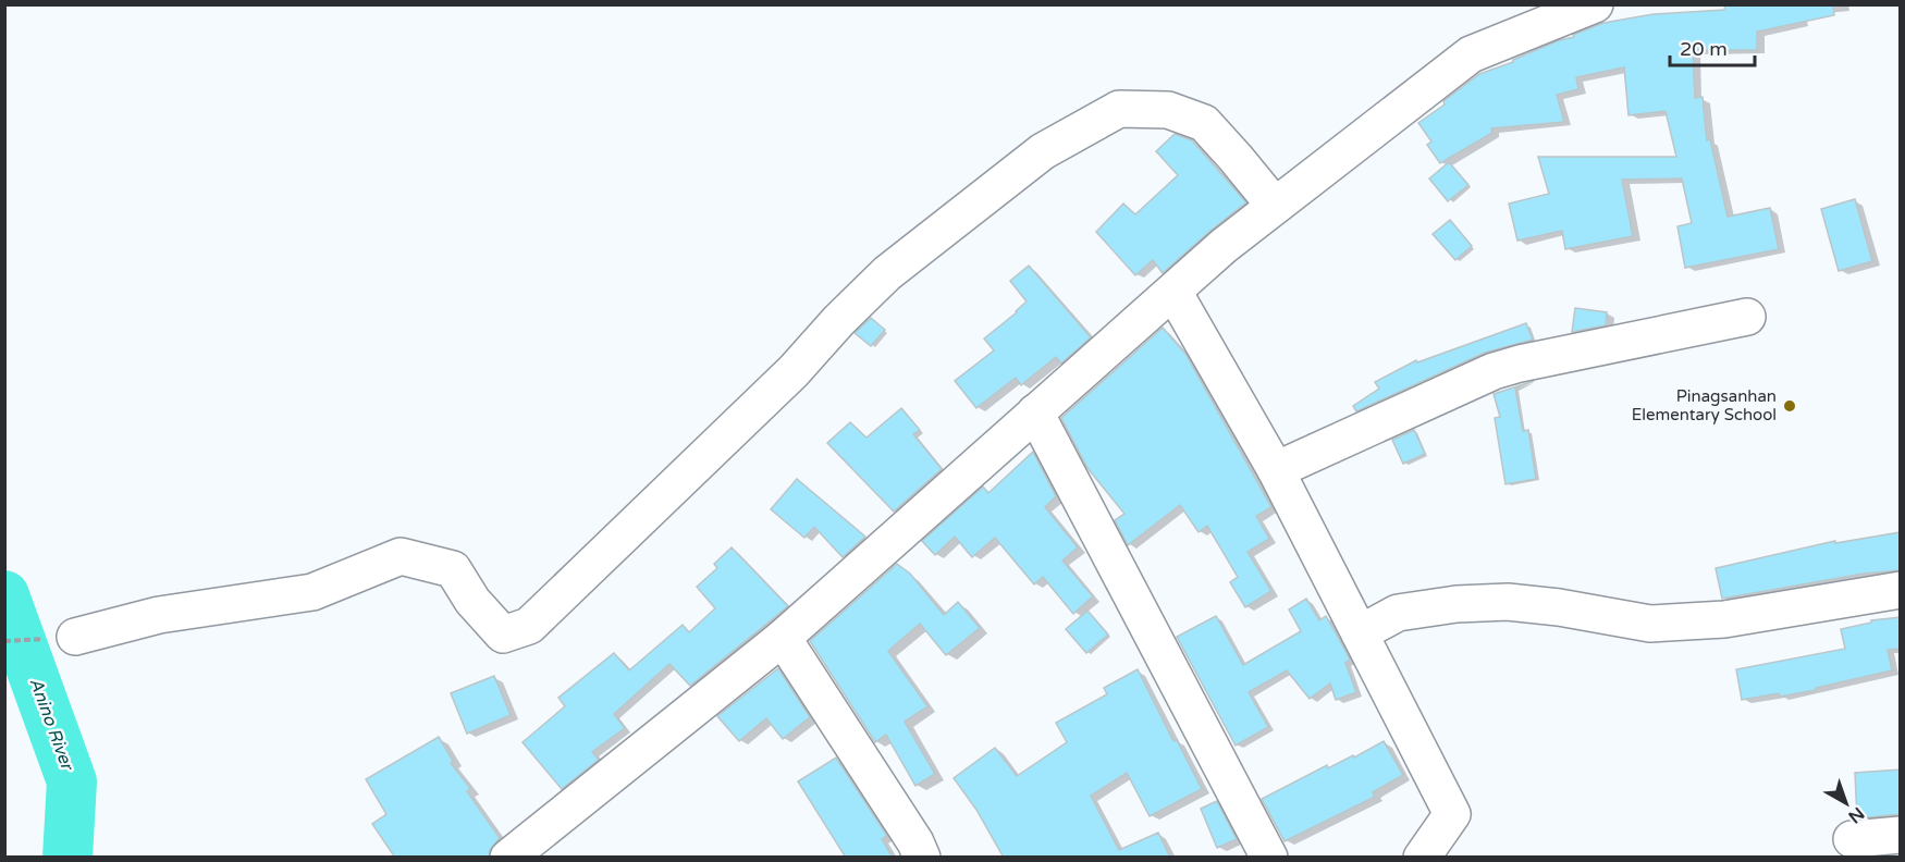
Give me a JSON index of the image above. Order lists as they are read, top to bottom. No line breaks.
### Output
{"water":["Anino River"],"places":["Pinagsanhan Elementary School"],"scale_bar":"20 m","north":"bottom right"}
